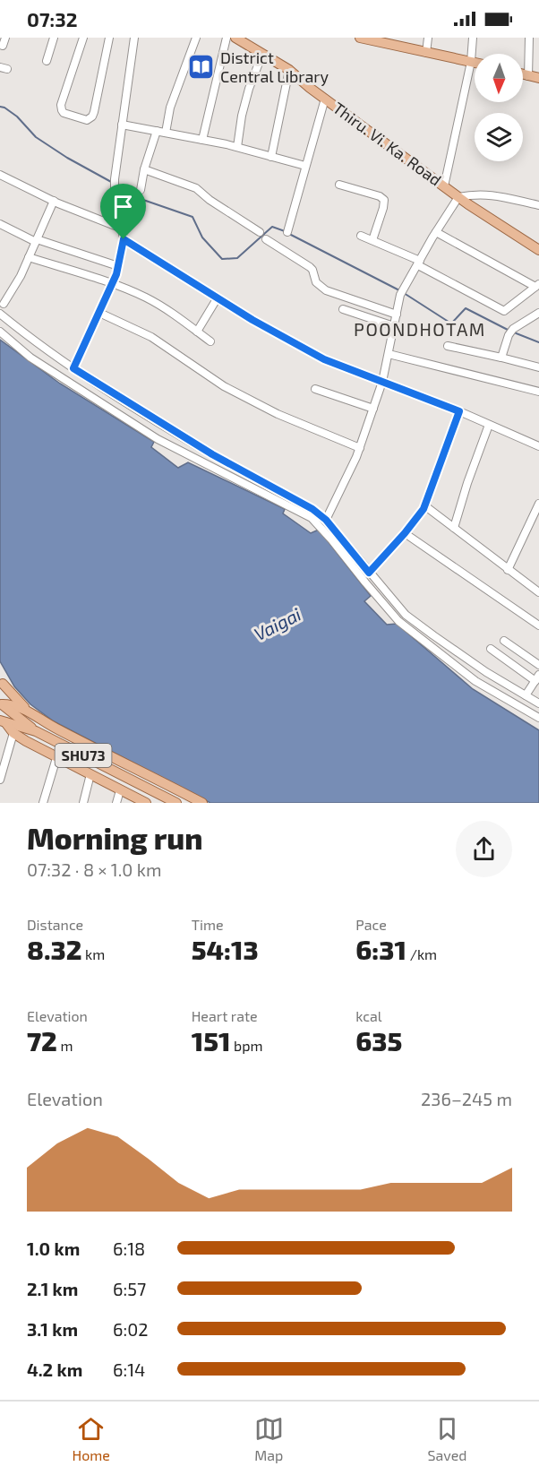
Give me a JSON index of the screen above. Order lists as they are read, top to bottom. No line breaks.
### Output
{"streets":{"main road":["Thiru. Vi. Ka. Road","SHU73"]},"districts":["POONDHOTAM"],"water":["Vaigai"],"places":{"library":["District Central Library"]},"north":"bottom","page":{"status":"07:32","heading":["Morning run","07:32 · 8 × 1.0 km"],"stats":[["Distance","8.32 km"],["Time","54:13"],["Pace","6:31 /km"],["Elevation","72 m"],["Heart rate","151 bpm"],["kcal","635"]],"chart":["Elevation","236–245 m"],"list":[{"name":"1.0 km","note":"6:18"},{"name":"2.1 km","note":"6:57"},{"name":"3.1 km","note":"6:02"},{"name":"4.2 km","note":"6:14"}],"tabs":["Home","Map","Saved"]}}
